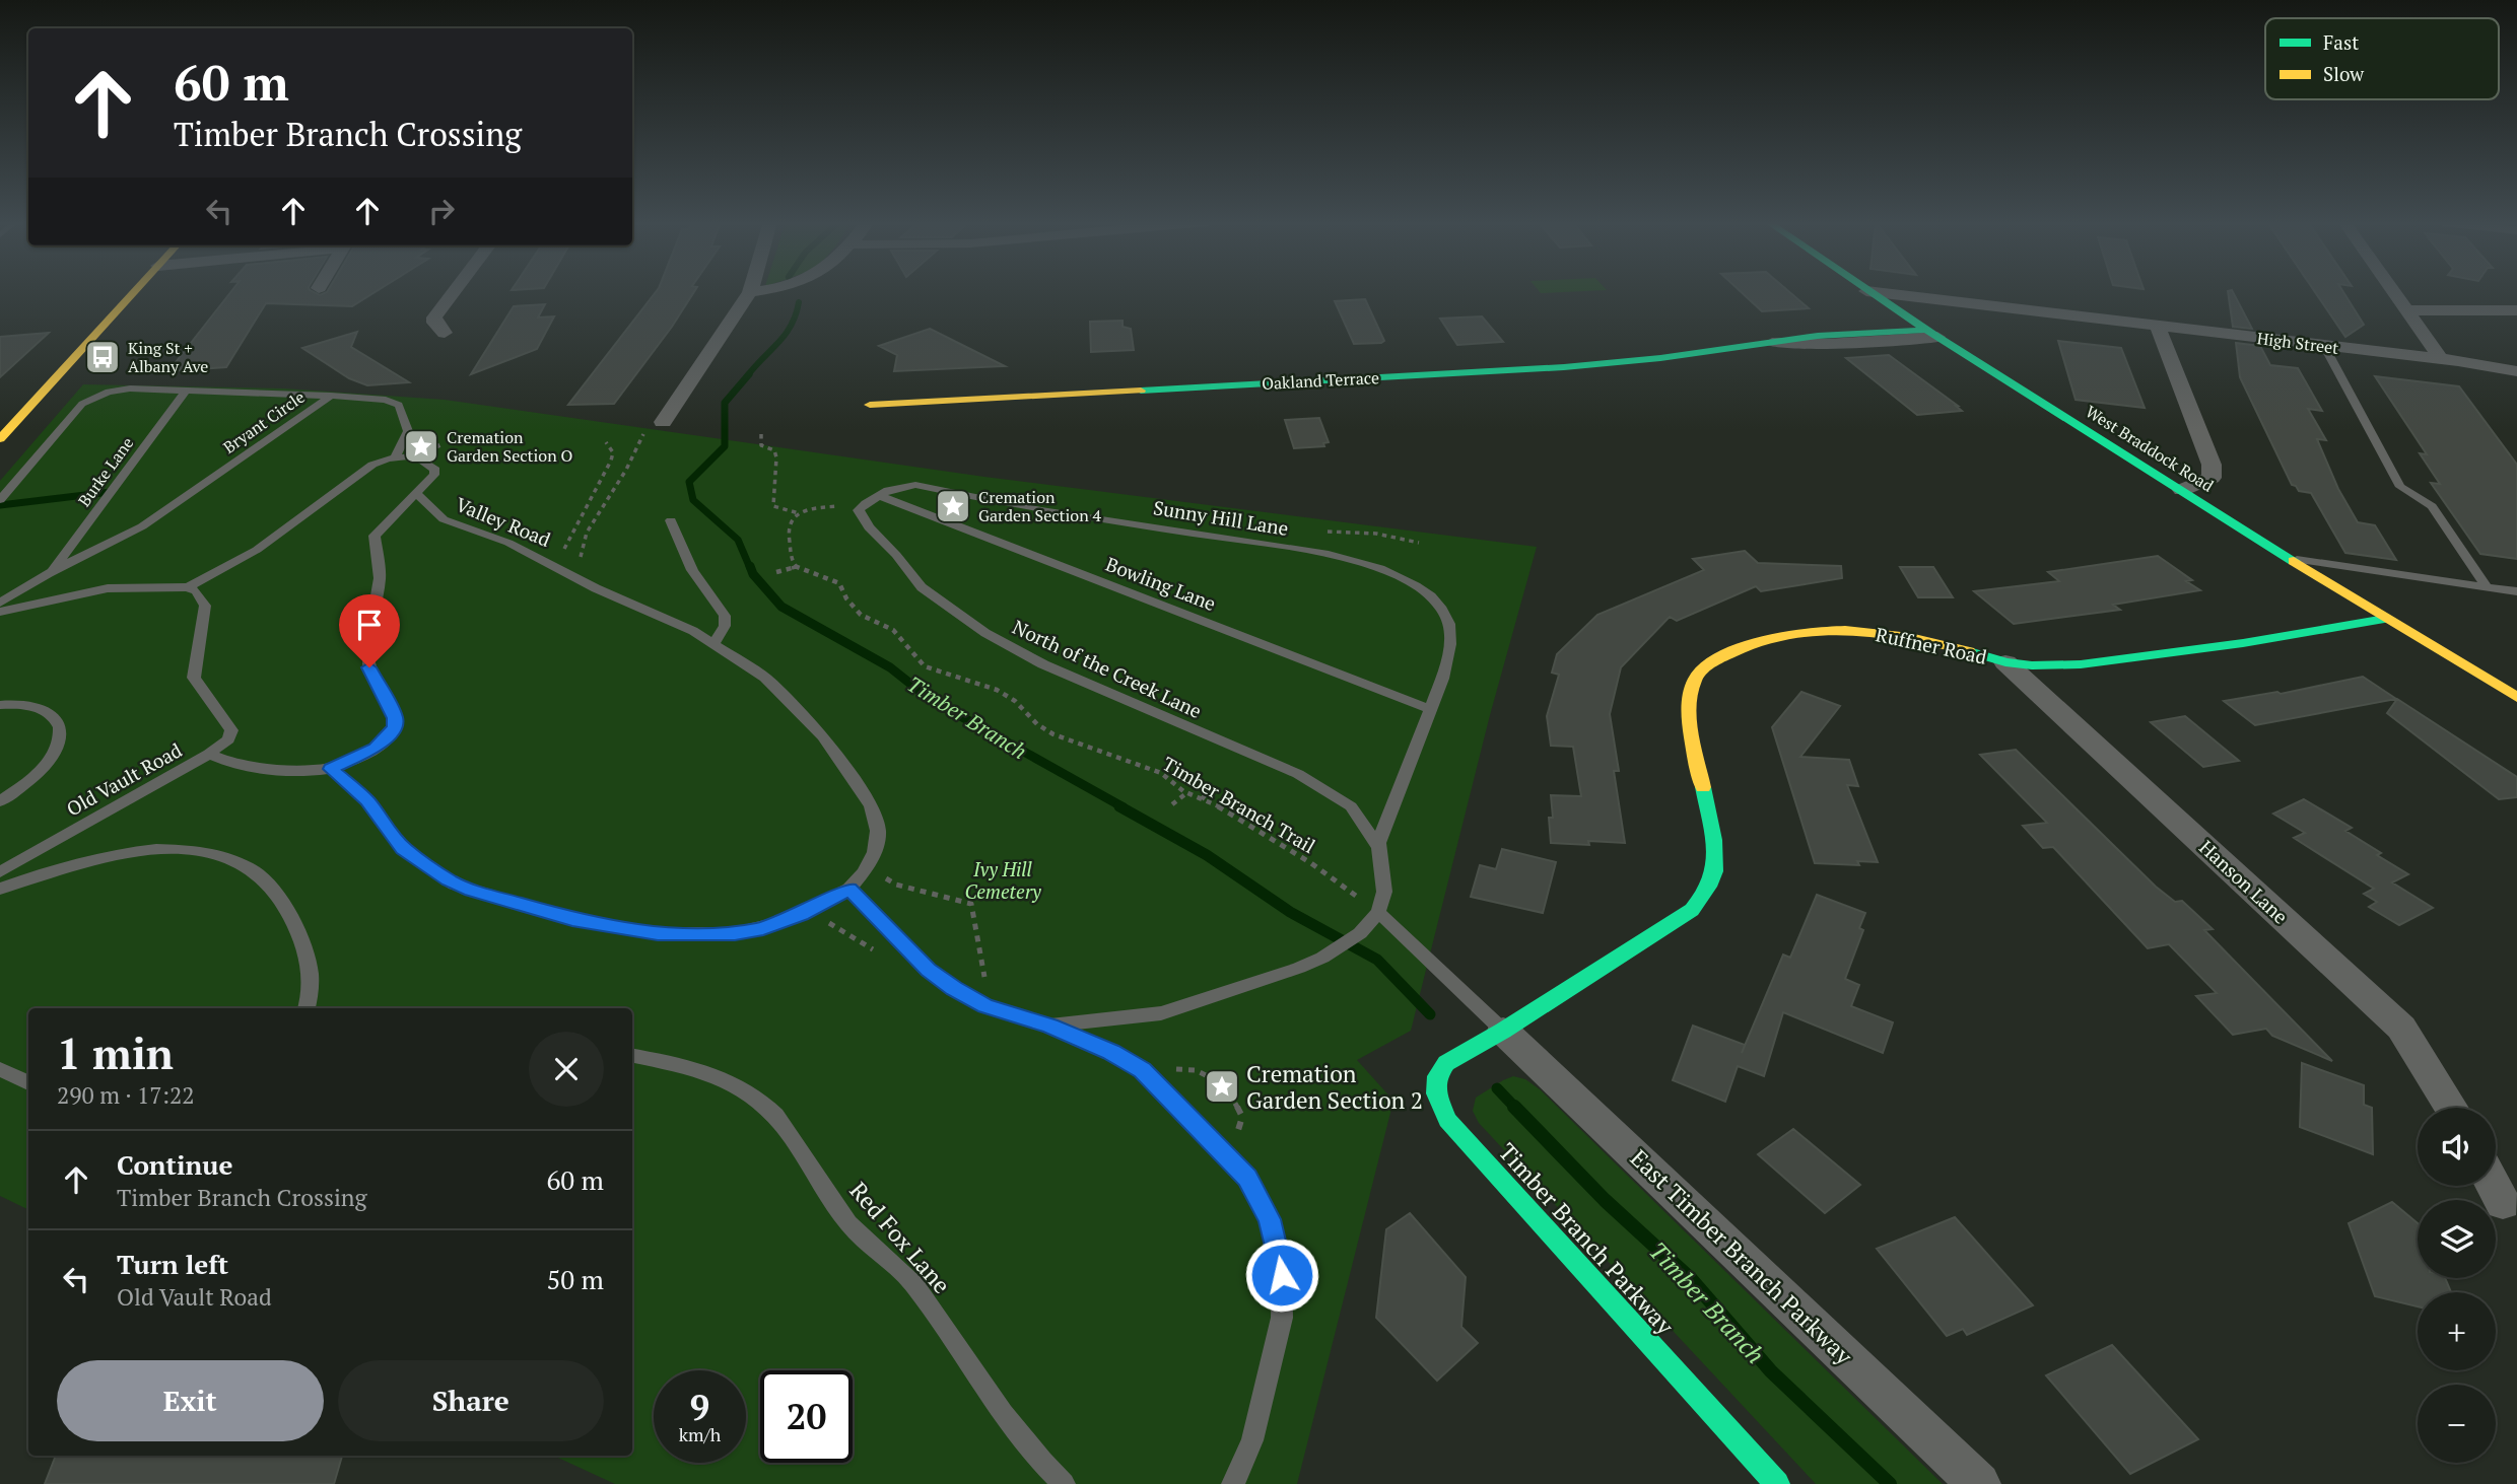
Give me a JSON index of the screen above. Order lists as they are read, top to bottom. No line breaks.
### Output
{"streets":{"street":["High Street","Oakland Terrace","West Braddock Road","Ruffner Road","Hanson Lane","Timber Branch Parkway","East Timber Branch Parkway"],"lane":["Bryant Circle","Burke Lane","Sunny Hill Lane","Valley Road","Bowling Lane","North of the Creek Lane","Old Vault Road","Red Fox Lane"],"path":["Timber Branch Trail"]},"crossings":[["Oakland Terrace","West Braddock Road"],["Bryant Circle","Burke Lane"],["West Braddock Road","Ruffner Road"],["Sunny Hill Lane","Bowling Lane"],["Sunny Hill Lane","North of the Creek Lane"],["Ruffner Road","Hanson Lane"],["Ruffner Road","Timber Branch Parkway"],["Ruffner Road","East Timber Branch Parkway"],["Timber Branch Parkway","East Timber Branch Parkway"]],"water":["Timber Branch"],"parks":["Ivy Hill Cemetery"],"places":{"bus stop":["King St + Albany Ave"],"place":["Cremation Garden Section O","Cremation Garden Section 4","Cremation Garden Section 2"]},"legend":["Fast","Slow"],"page":{"turn":["60 m","Timber Branch Crossing"],"heading":["1 min","290 m · 17:22"],"map_buttons":["+","−"],"list":[{"name":"Continue","note":"Timber Branch Crossing","value":"60 m"},{"name":"Turn left","note":"Old Vault Road","value":"50 m"}],"buttons":["Exit","Share"],"speed":"9 km/h","limit":"20"}}
